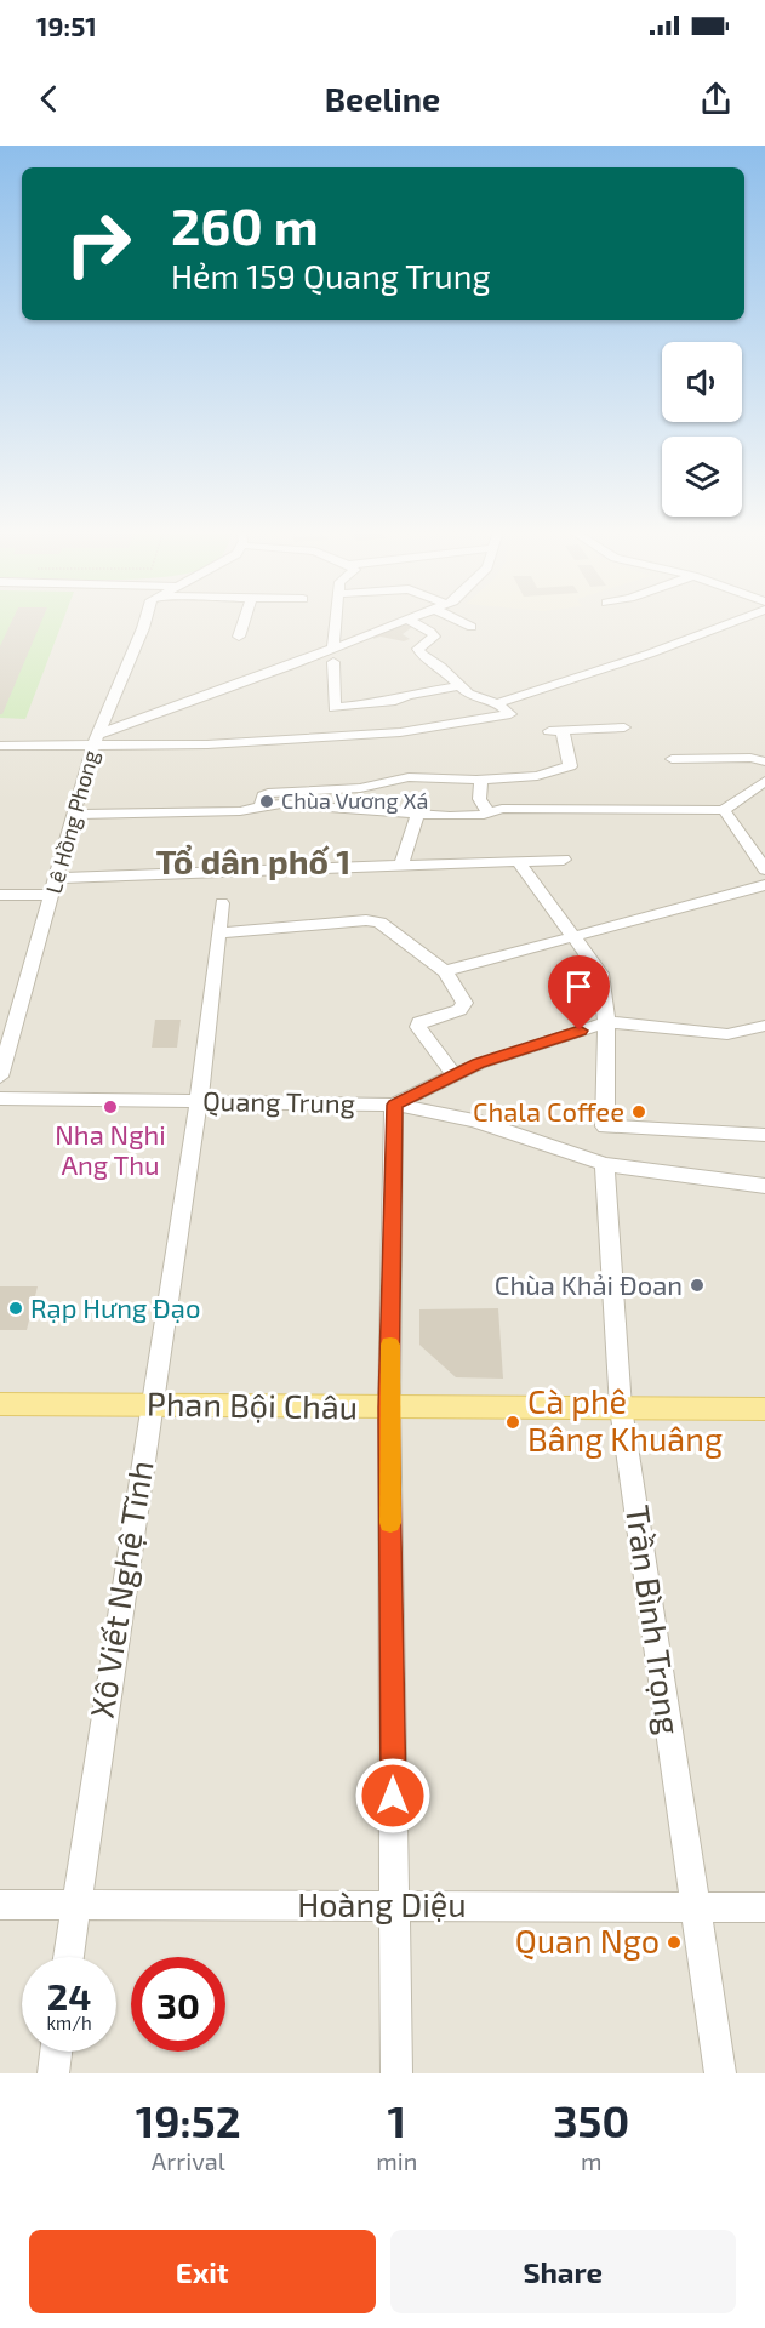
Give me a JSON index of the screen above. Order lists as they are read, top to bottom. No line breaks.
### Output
{"streets":{"main road":["Phan Bội Châu"],"street":["Lê Hồng Phong","Quang Trung","Xô Viết Nghệ Tĩnh","Trần Bình Trọng","Hoàng Diệu"]},"crossings":[["Quang Trung","Xô Viết Nghệ Tĩnh"],["Quang Trung","Trần Bình Trọng"],["Phan Bội Châu","Xô Viết Nghệ Tĩnh"],["Phan Bội Châu","Trần Bình Trọng"],["Xô Viết Nghệ Tĩnh","Hoàng Diệu"],["Trần Bình Trọng","Hoàng Diệu"]],"districts":["Tổ dân phố 1"],"places":["Chùa Vương Xá","Nha Nghi Ang Thu","Chala Coffee","Chùa Khải Đoan","Rạp Hưng Đạo","Cà phê Bâng Khuâng","Quan Ngo"],"page":{"status":"19:51","header":"Beeline","turn":["260 m","Hẻm 159 Quang Trung"],"speed":"24 km/h","limit":"30","eta":["19:52","Arrival","1","min","350","m"],"buttons":["Exit","Share"]}}
